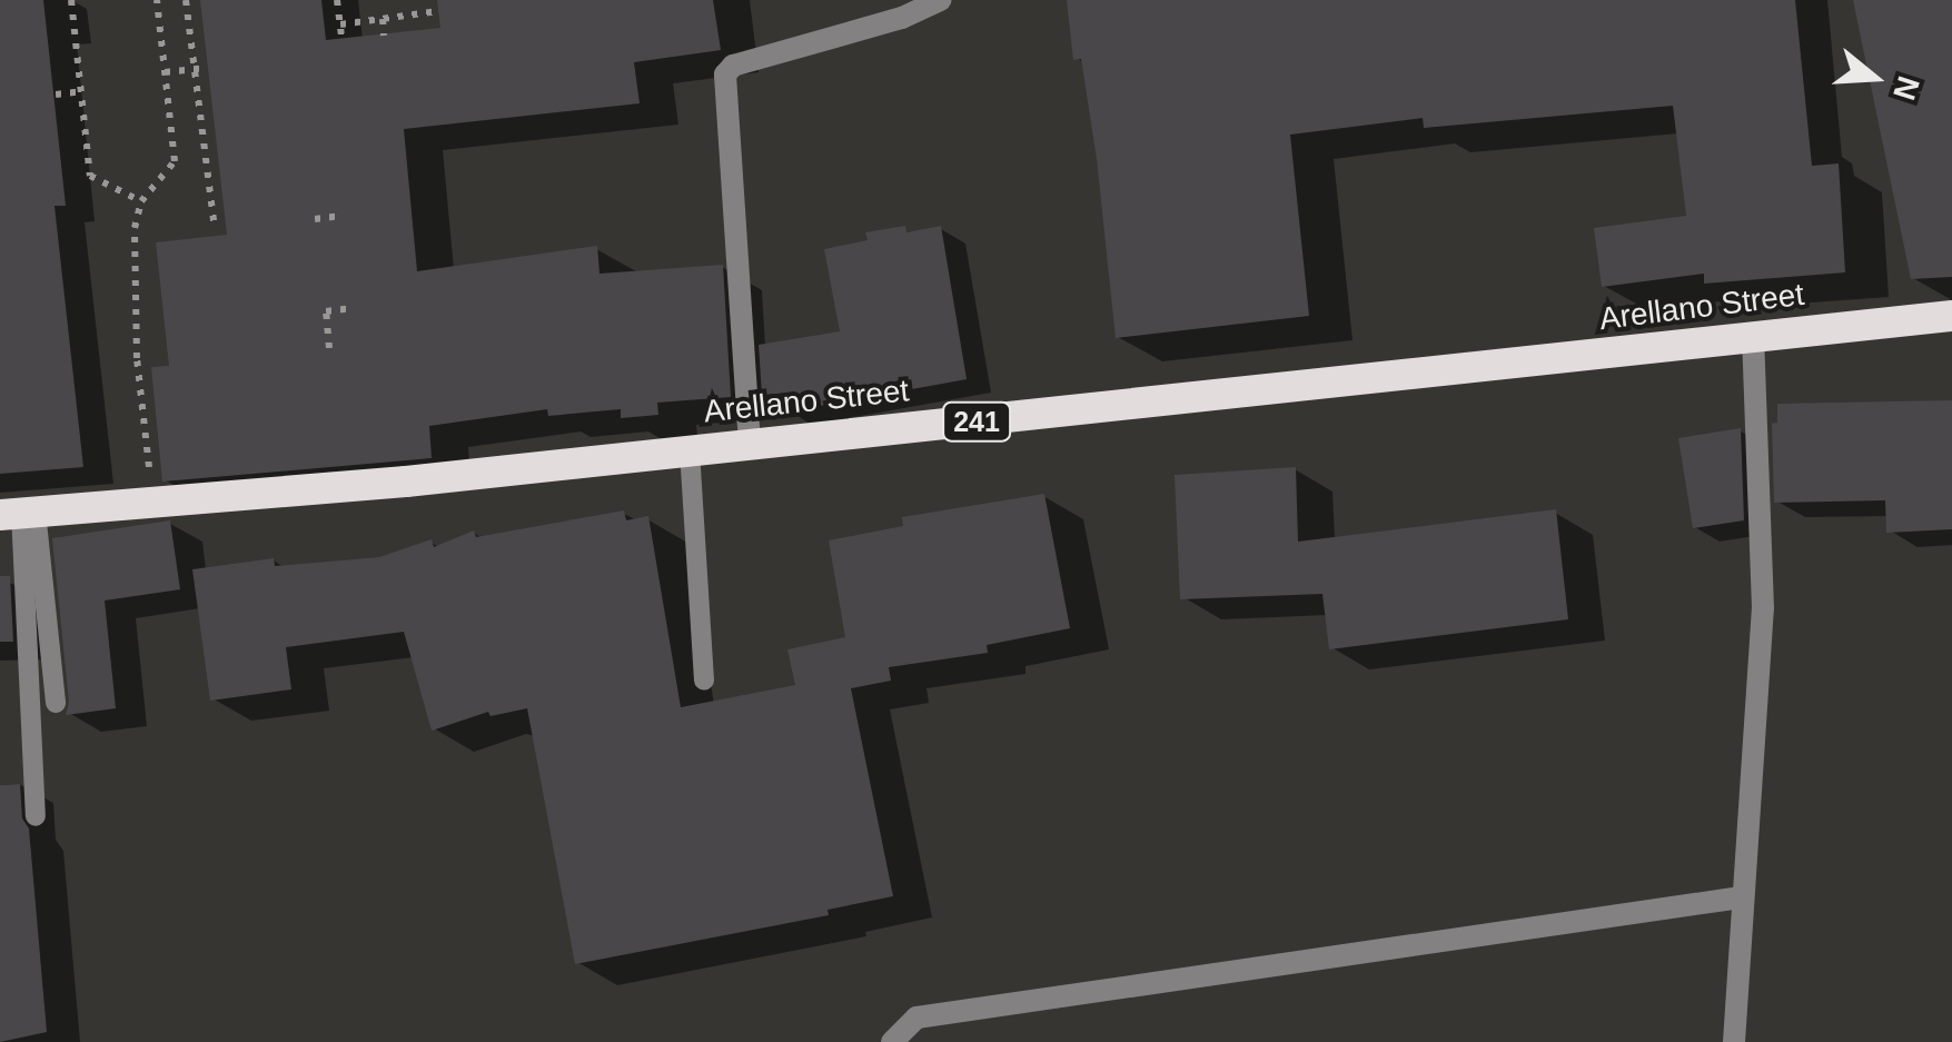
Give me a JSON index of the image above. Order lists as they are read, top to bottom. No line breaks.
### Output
{"streets":{"highway":["Arellano Street","241"]},"north":"right"}
